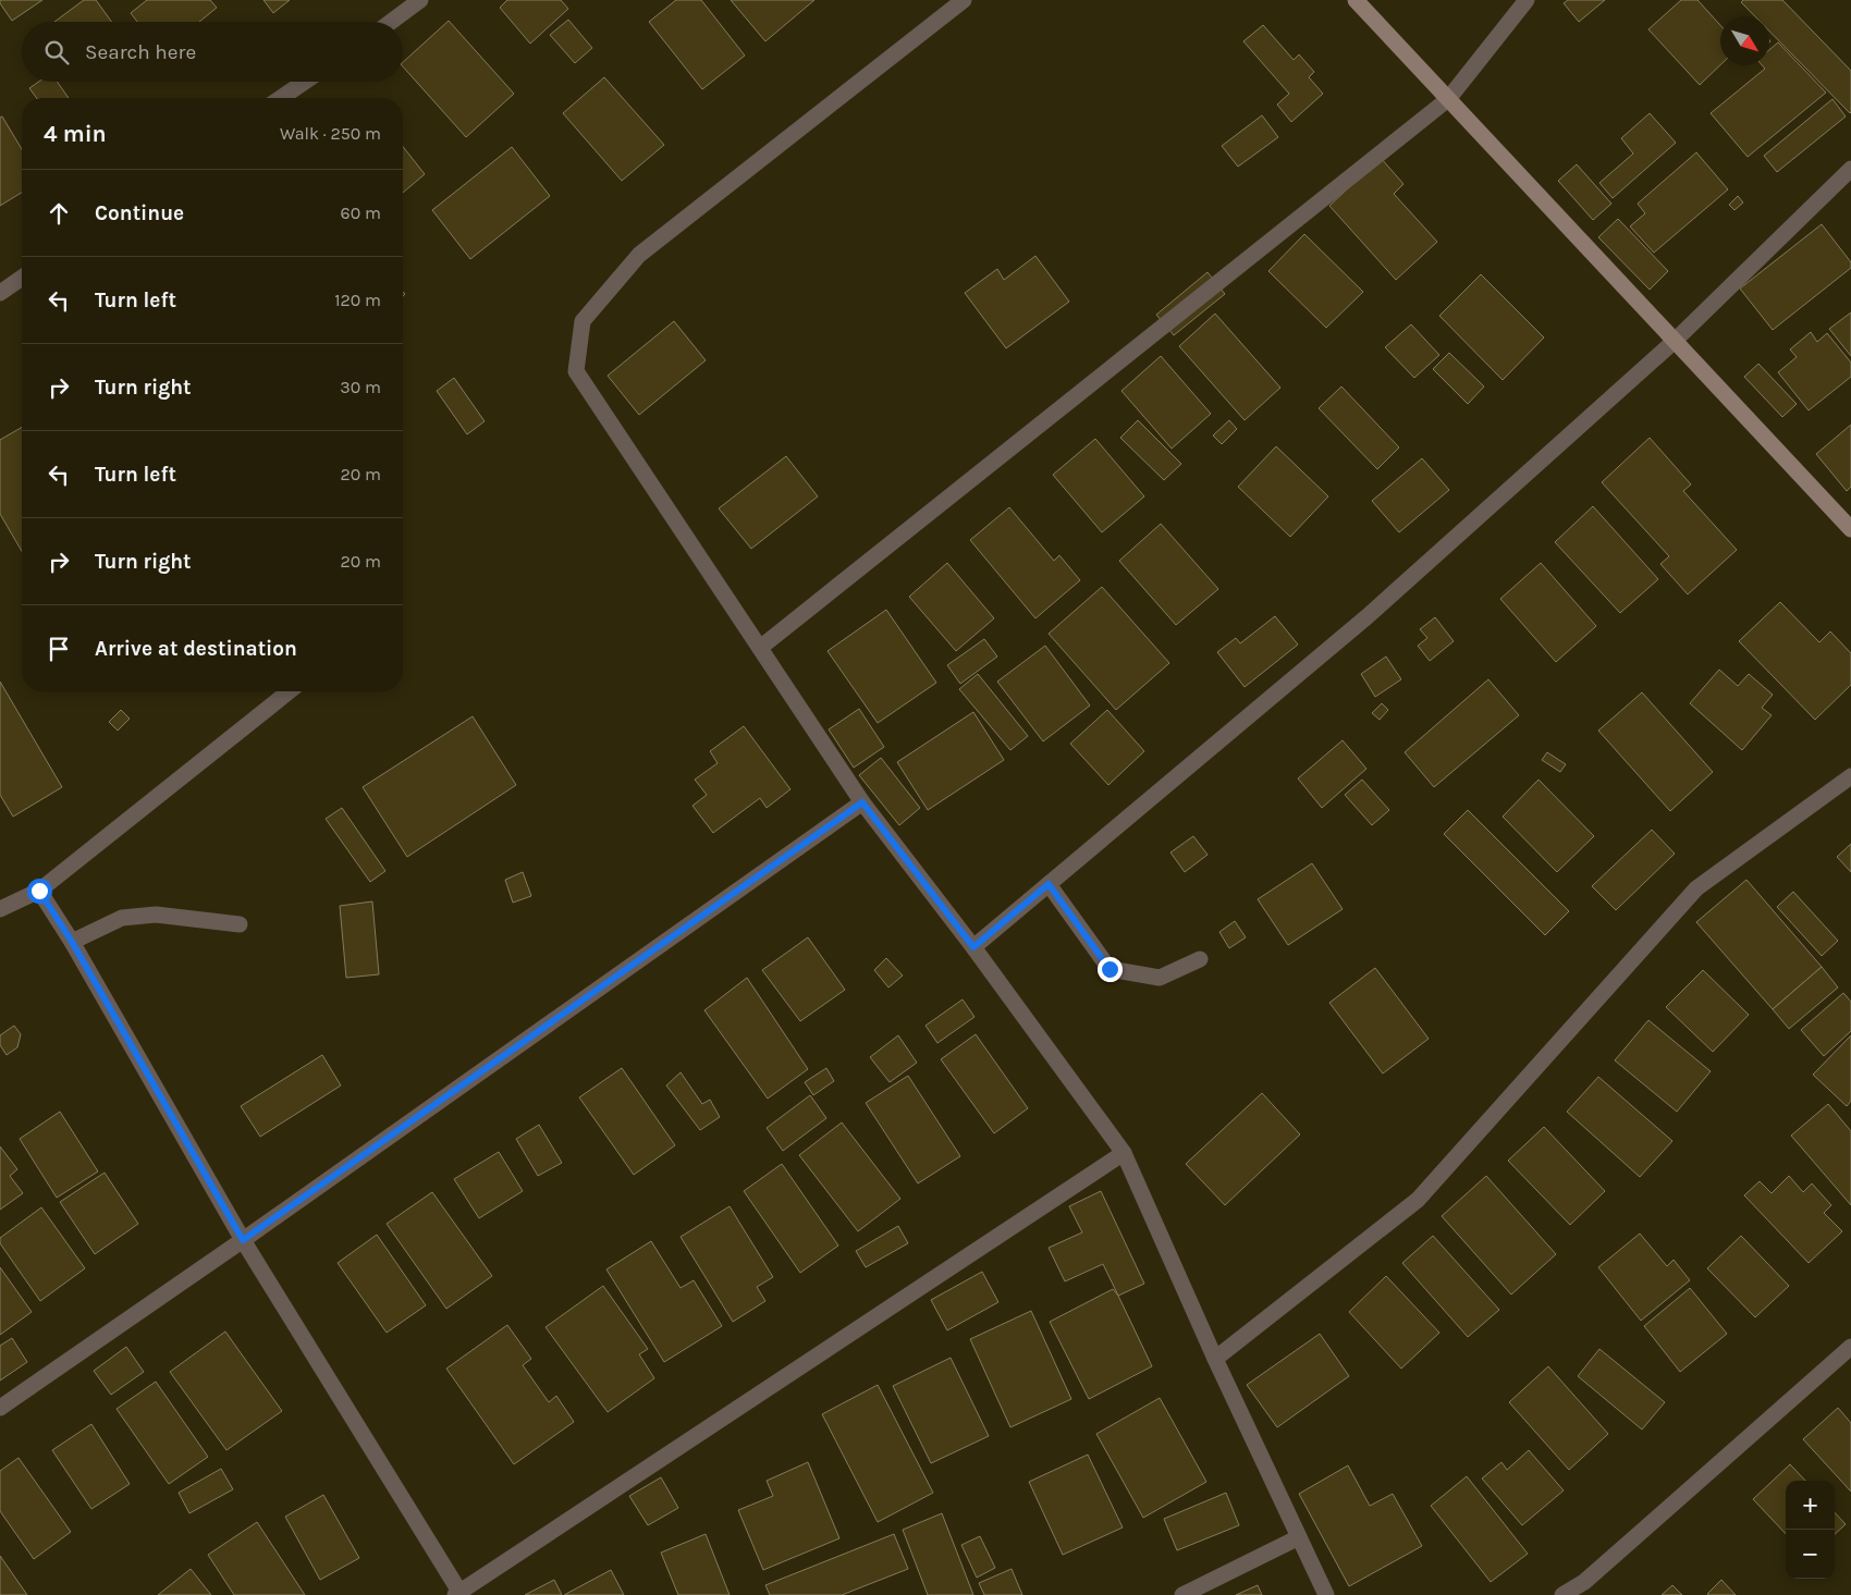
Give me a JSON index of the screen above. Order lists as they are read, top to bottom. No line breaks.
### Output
{"north":"bottom right","page":{"search":"Search here","heading":["4 min","Walk · 250 m"],"list":[["Continue","60 m"],["Turn left","120 m"],["Turn right","30 m"],["Turn left","20 m"],["Turn right","20 m"],"Arrive at destination"],"map_buttons":["+","−"]}}
